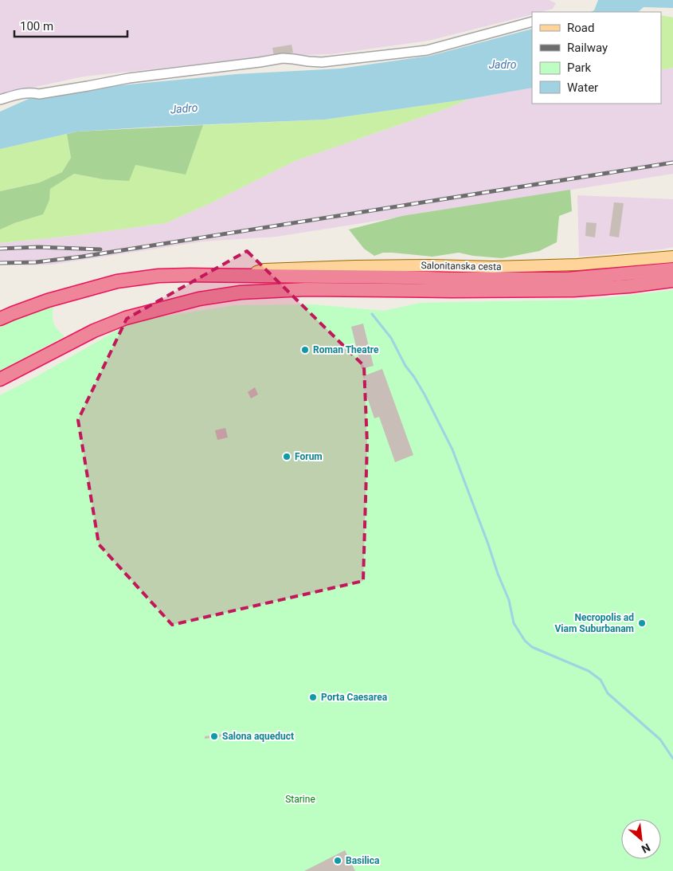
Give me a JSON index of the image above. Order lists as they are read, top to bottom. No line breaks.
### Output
{"streets":{"main road":["Salonitanska cesta"]},"water":["Jadro"],"parks":["Starine"],"places":["Roman Theatre","Forum","Necropolis ad Viam Suburbanam","Porta Caesarea","Salona aqueduct","Basilica"],"legend":["Road","Railway","Park","Water"],"scale_bar":"100 m","north":"bottom right"}
